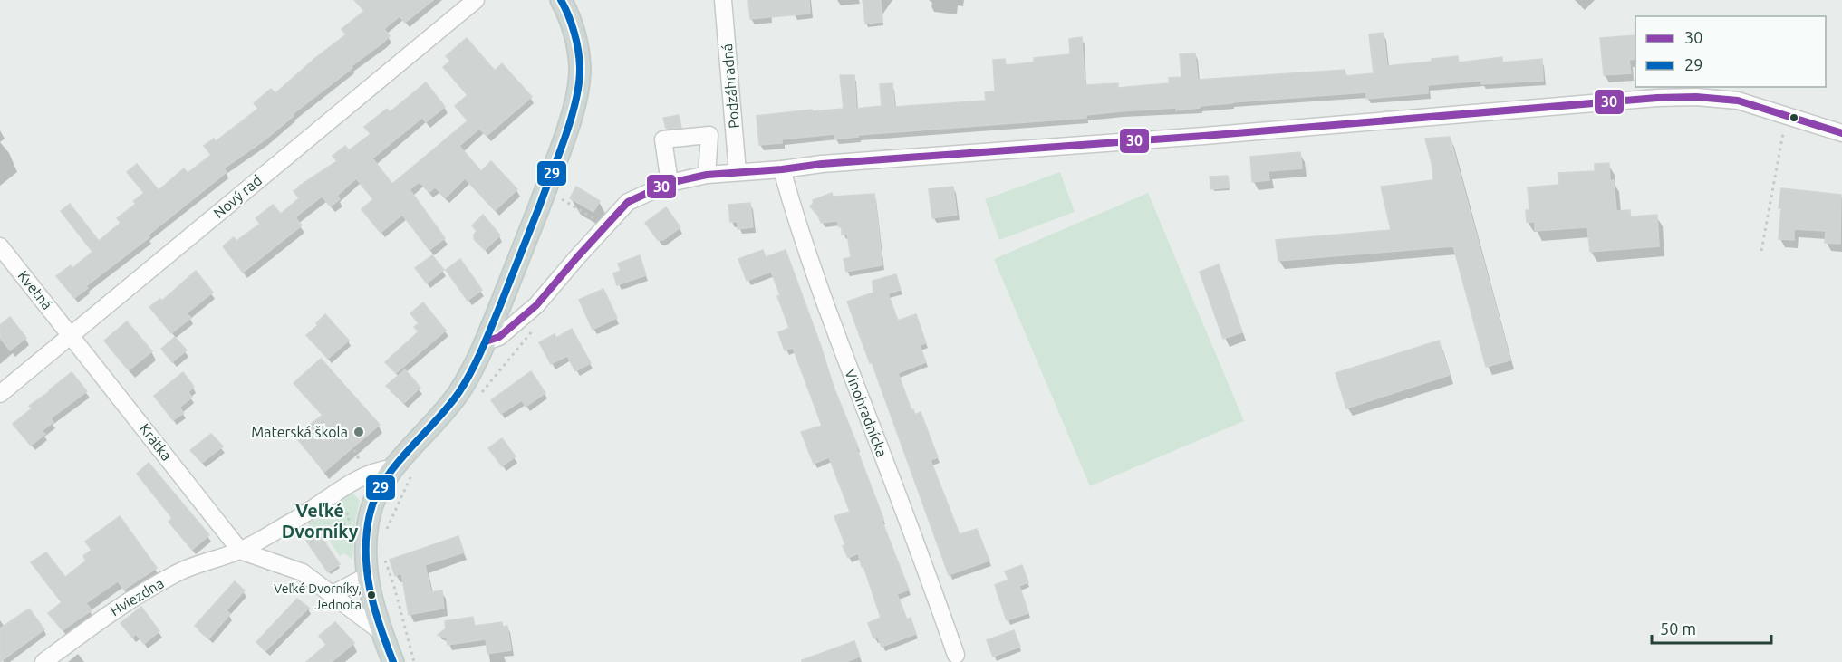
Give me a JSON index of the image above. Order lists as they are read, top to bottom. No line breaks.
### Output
{"streets":{"street":["Podzáhradná","Nový rad","Kvetná","Vinohradnícka","Krátka","Hviezdna"]},"crossings":[["Nový rad","Kvetná"],["Nový rad","Krátka"],["Kvetná","Krátka"],["Krátka","Hviezdna"]],"districts":["Veľké Dvorníky"],"places":["Materská škola","Veľké Dvorníky, Jednota"],"lines":["transit line 29","transit line 30"],"legend":["30","29"],"scale_bar":"50 m"}
